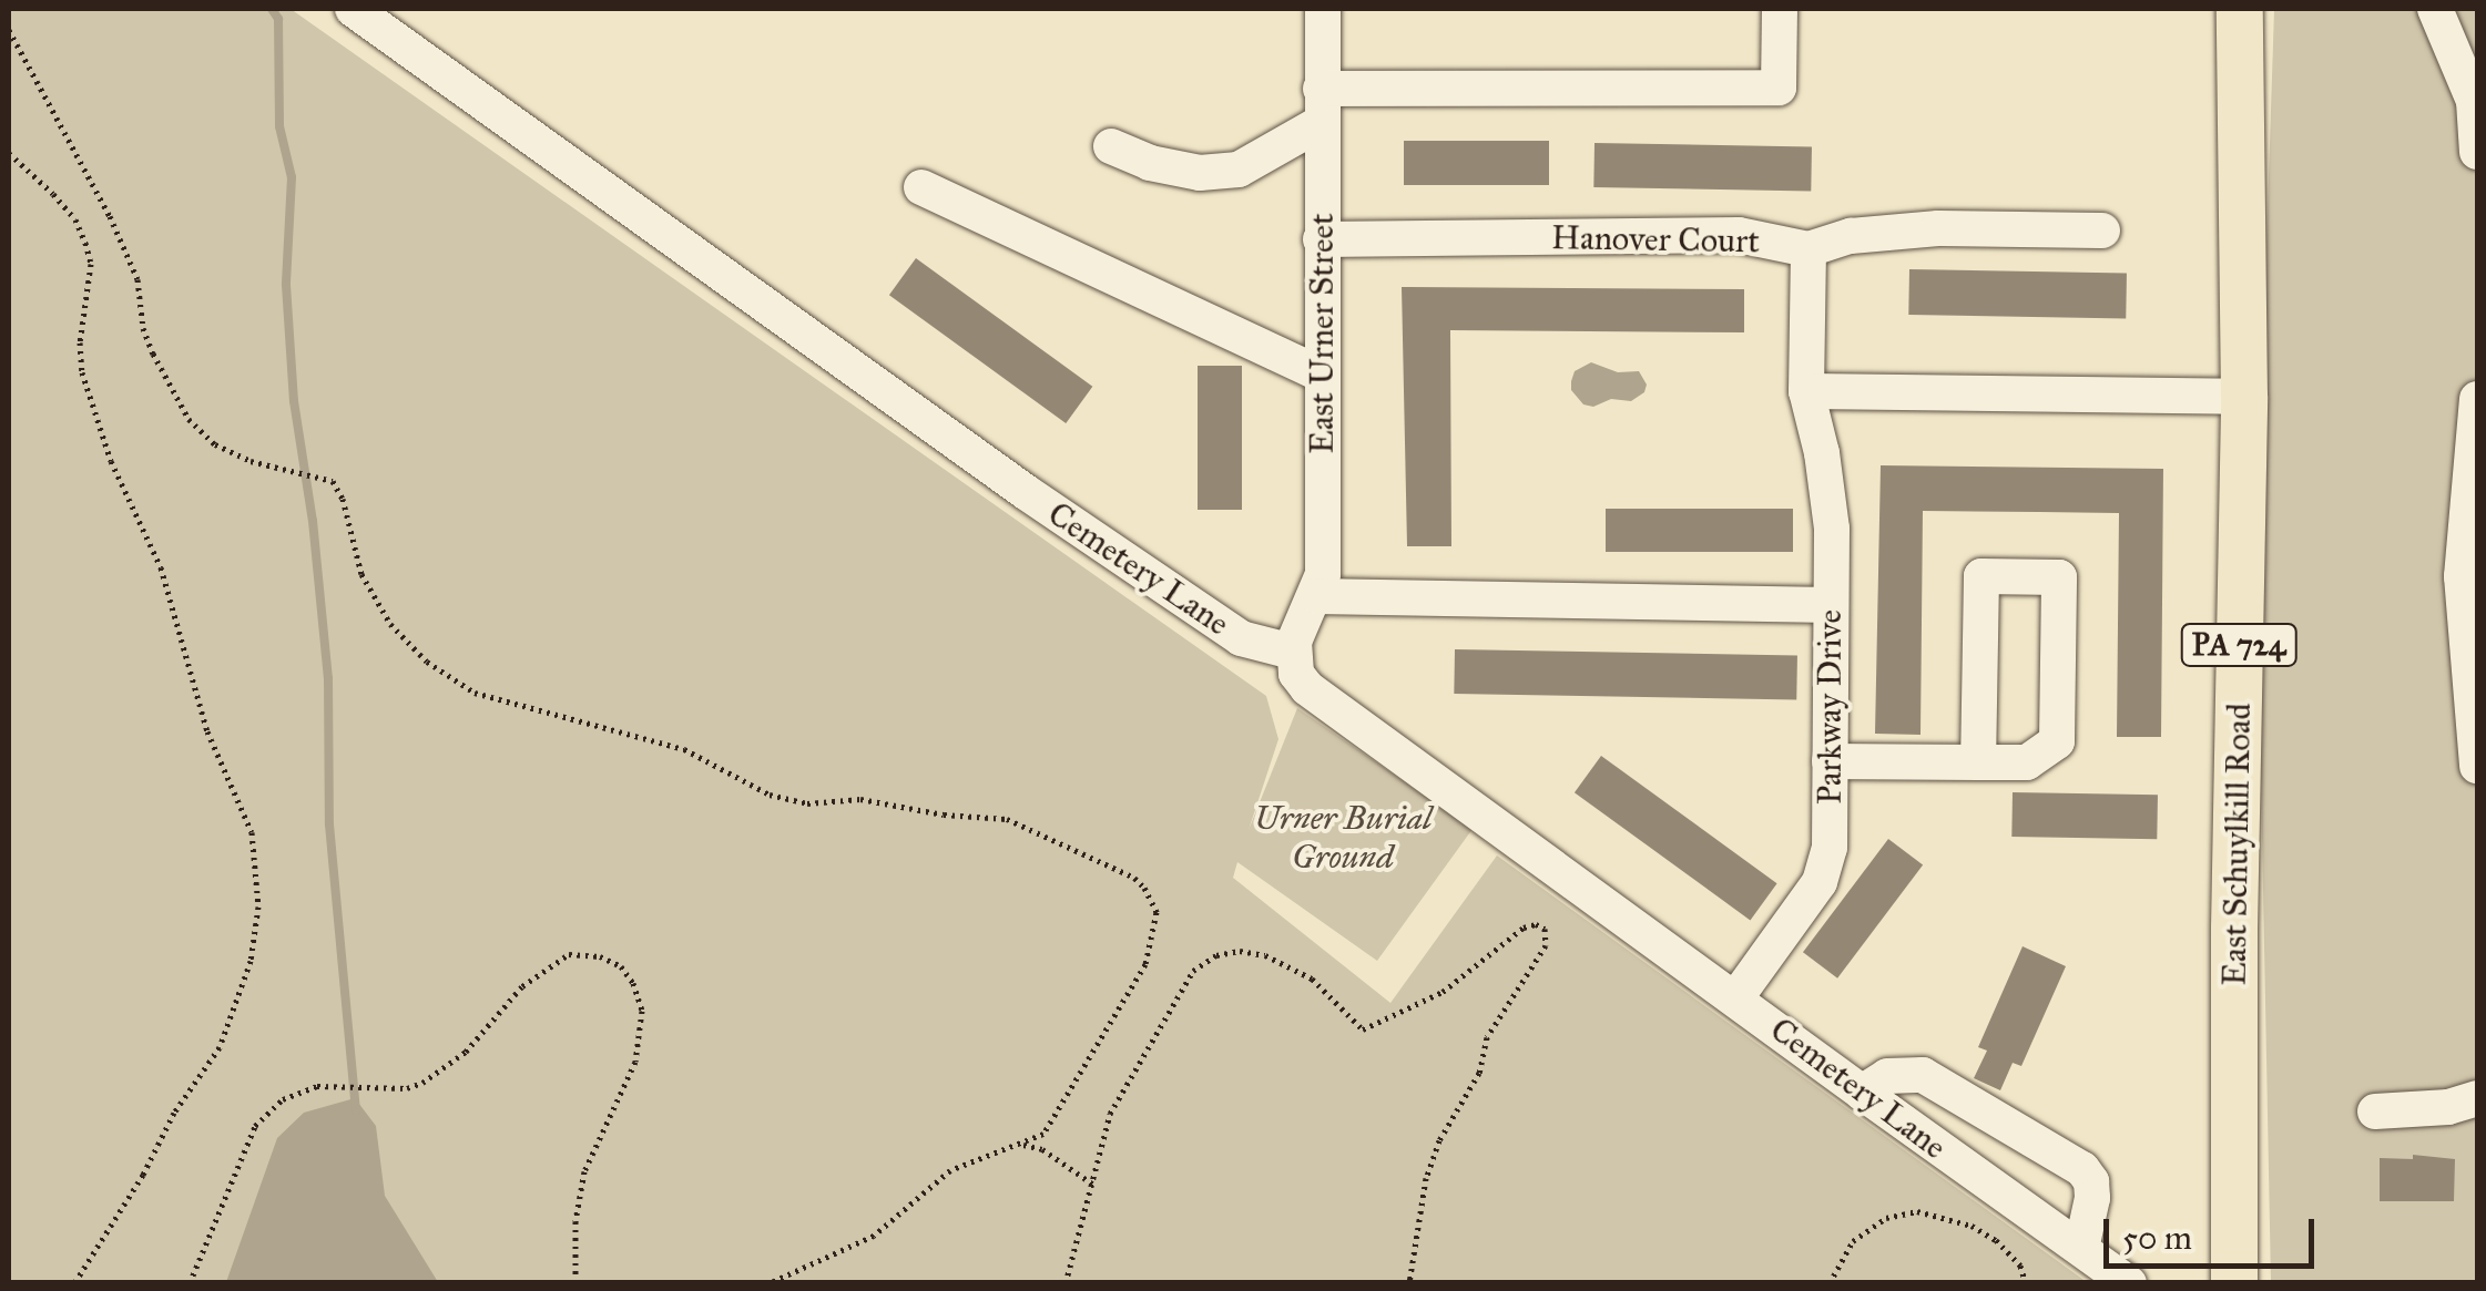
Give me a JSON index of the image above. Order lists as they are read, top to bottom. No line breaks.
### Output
{"streets":{"main road":["PA 724","East Schuylkill Road"],"street":["Hanover Court","East Urner Street","Cemetery Lane","Parkway Drive"]},"crossings":[["Hanover Court","East Urner Street"],["Hanover Court","Parkway Drive"],["East Urner Street","Cemetery Lane"],["Cemetery Lane","Parkway Drive"]],"parks":["Urner Burial Ground"],"scale_bar":"50 m"}
